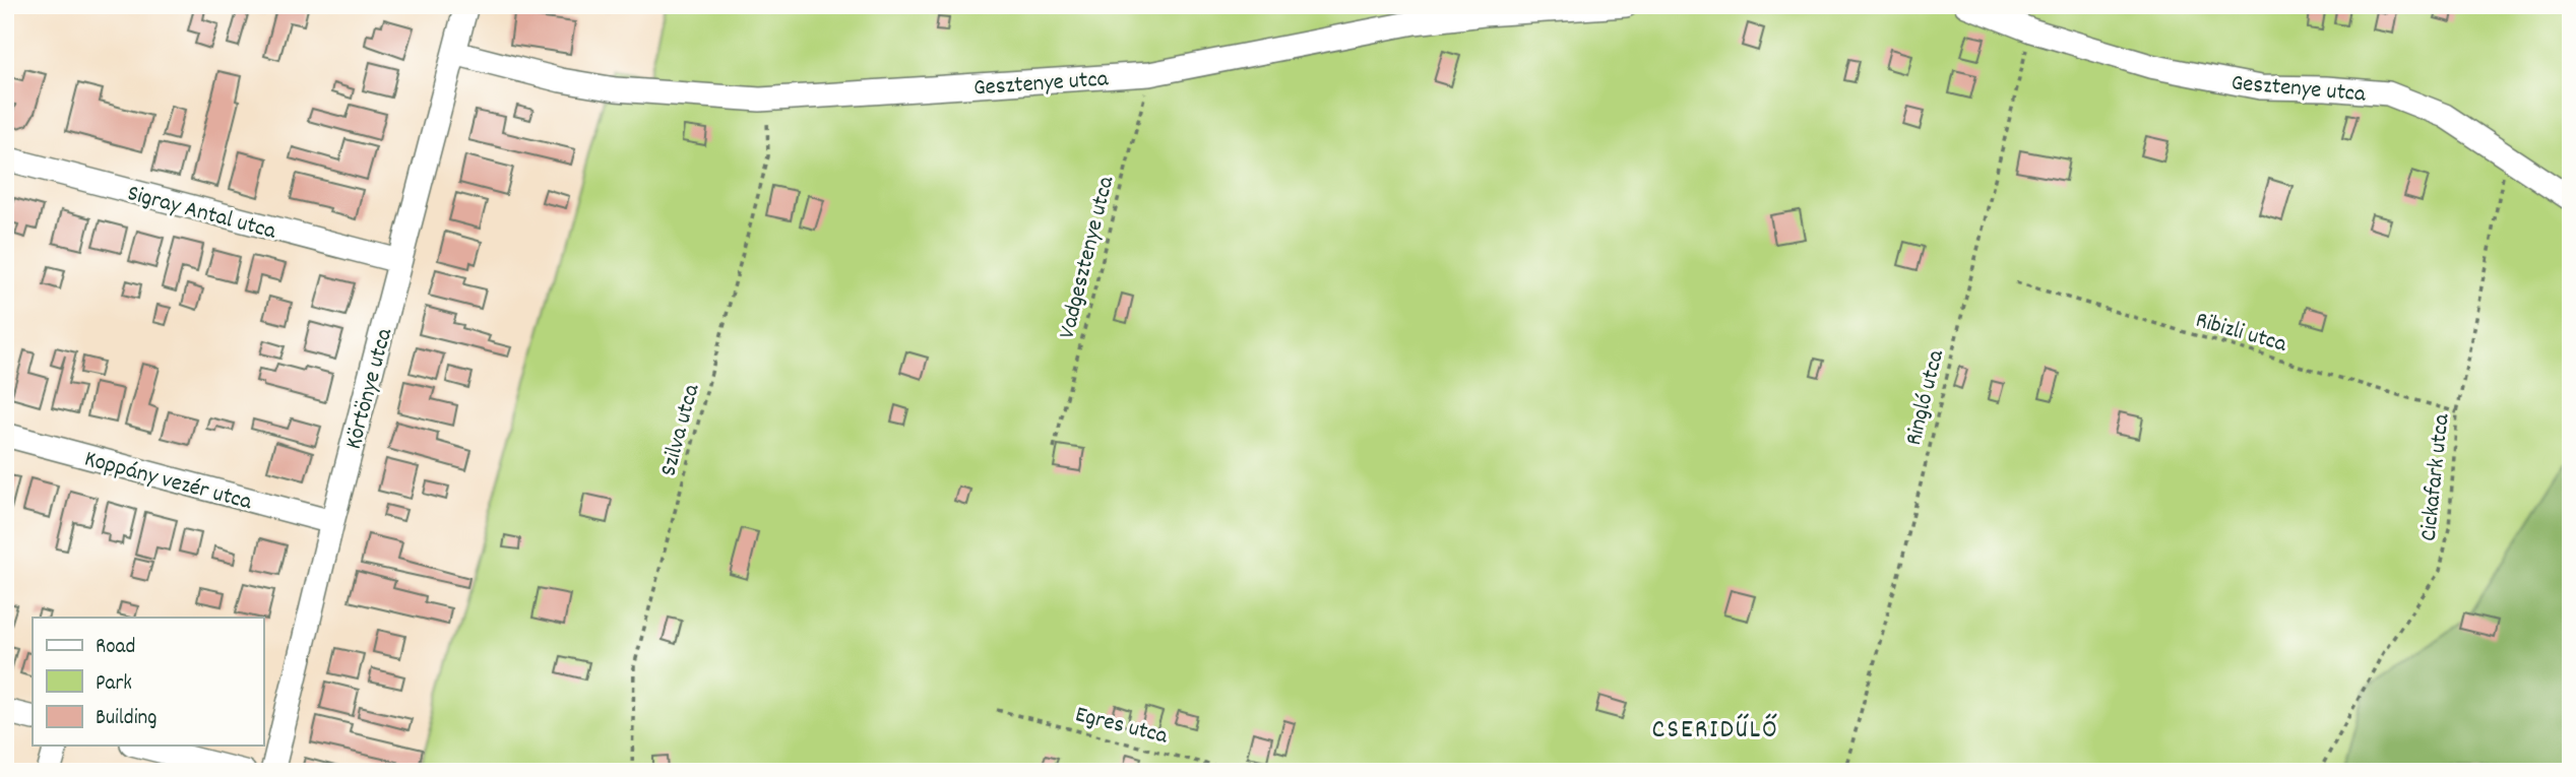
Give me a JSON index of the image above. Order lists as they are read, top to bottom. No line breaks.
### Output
{"streets":{"street":["Gesztenye utca","Sigray Antal utca","Körtönye utca","Koppány vezér utca"],"path":["Vadgesztenye utca","Ribizli utca","Ringló utca","Szilva utca","Cickafark utca","Egres utca"]},"crossings":[["Gesztenye utca","Vadgesztenye utca"],["Gesztenye utca","Körtönye utca"],["Gesztenye utca","Ringló utca"],["Gesztenye utca","Szilva utca"],["Gesztenye utca","Cickafark utca"],["Sigray Antal utca","Körtönye utca"],["Ribizli utca","Cickafark utca"],["Körtönye utca","Koppány vezér utca"]],"districts":["CSERIDŰLŐ"],"legend":["Road","Park","Building"]}
